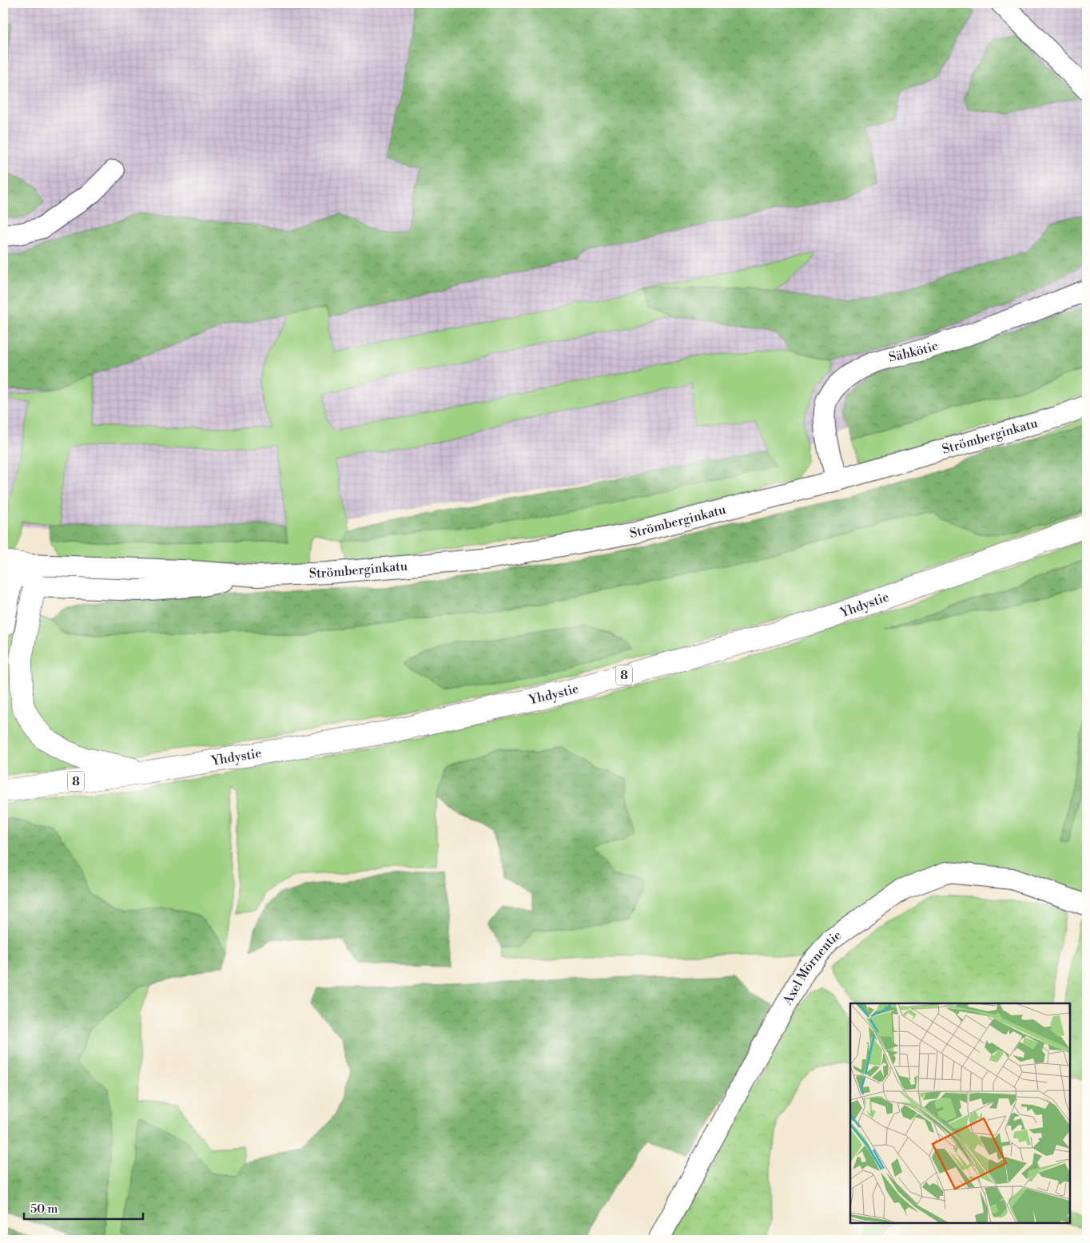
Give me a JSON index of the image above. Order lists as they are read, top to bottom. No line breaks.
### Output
{"streets":{"main road":["Strömberginkatu","Yhdystie","8"],"street":["Sähkötie","Axel Mörnentie"]},"crossings":[["Sähkötie","Strömberginkatu"]],"scale_bar":"50 m"}
